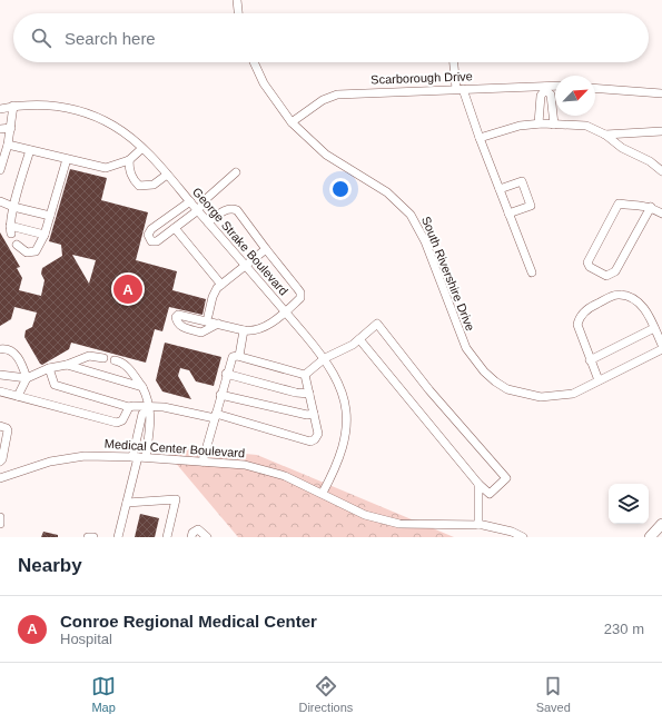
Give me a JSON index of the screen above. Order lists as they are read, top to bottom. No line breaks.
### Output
{"streets":{"street":["Scarborough Drive","George Strake Boulevard","South Rivershire Drive","Medical Center Boulevard"]},"crossings":[["Scarborough Drive","South Rivershire Drive"],["George Strake Boulevard","Medical Center Boulevard"]],"north":"top right","page":{"search":"Search here","pins":"A","heading":"Nearby","list":[{"mark":"A","name":"Conroe Regional Medical Center","note":"Hospital","value":"230 m"}],"nav":["Map","Directions","Saved"]}}
